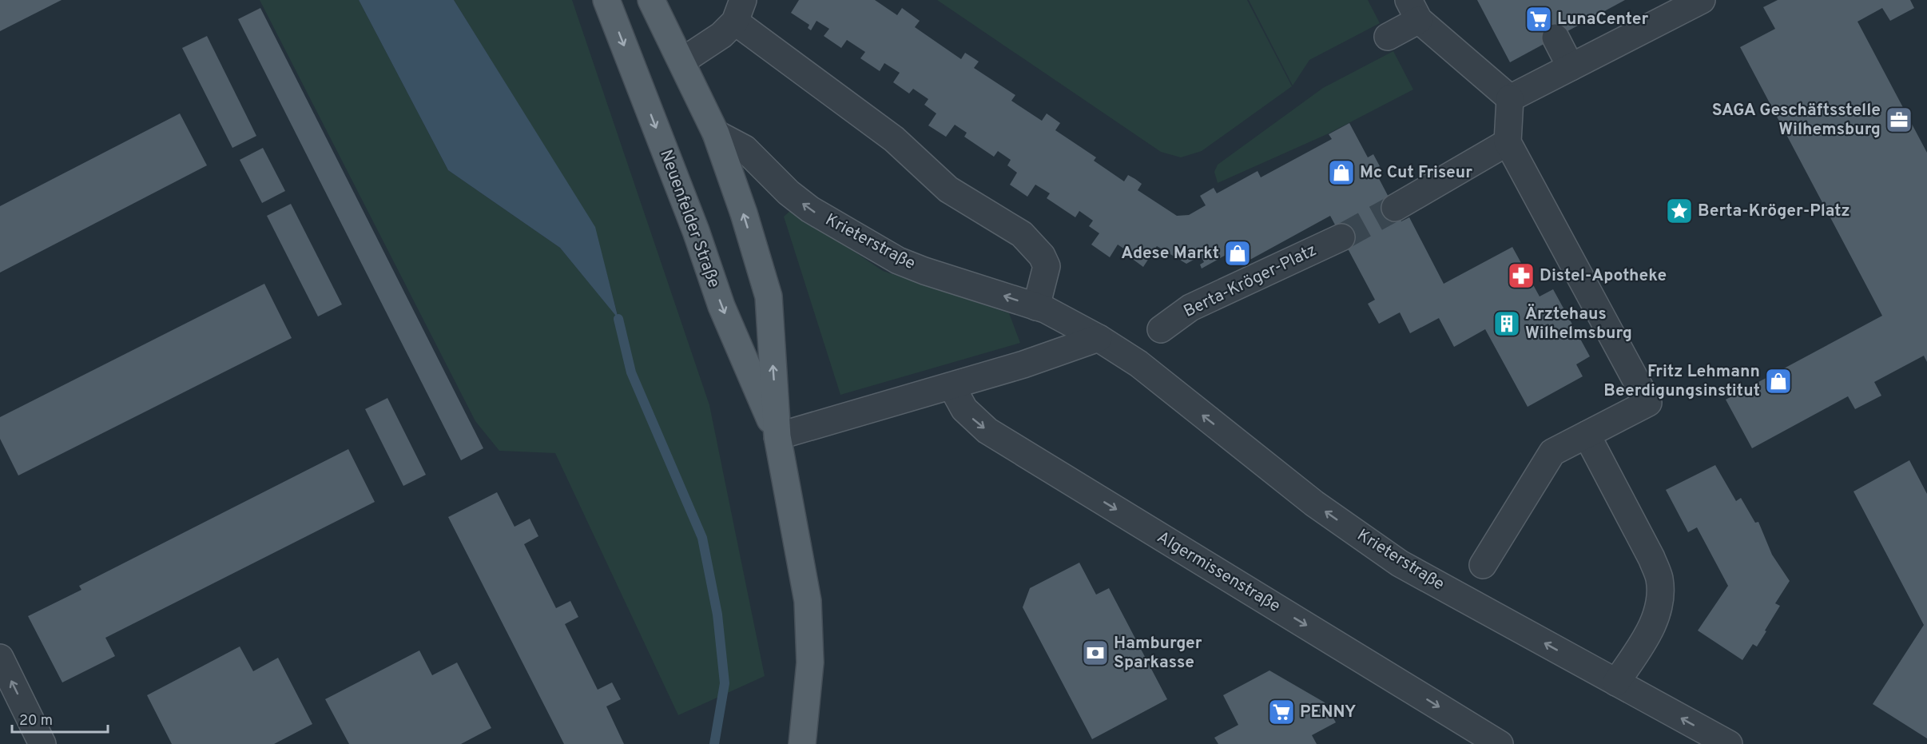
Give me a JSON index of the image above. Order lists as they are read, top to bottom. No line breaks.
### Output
{"streets":{"main road":["Neuenfelder Straße"],"street":["Krieterstraße","Berta-Kröger-Platz","Algermissenstraße"]},"crossings":[["Neuenfelder Straße","Krieterstraße"]],"one_way":["Algermissenstraße"],"places":{"supermarket":["LunaCenter","PENNY"],"office":["SAGA Geschäftsstelle Wilhemsburg"],"shop":["Mc Cut Friseur","Adese Markt","Fritz Lehmann Beerdigungsinstitut"],"place":["Berta-Kröger-Platz"],"pharmacy":["Distel-Apotheke"],"building":["Ärztehaus Wilhelmsburg"],"bank":["Hamburger Sparkasse"]},"scale_bar":"20 m"}
